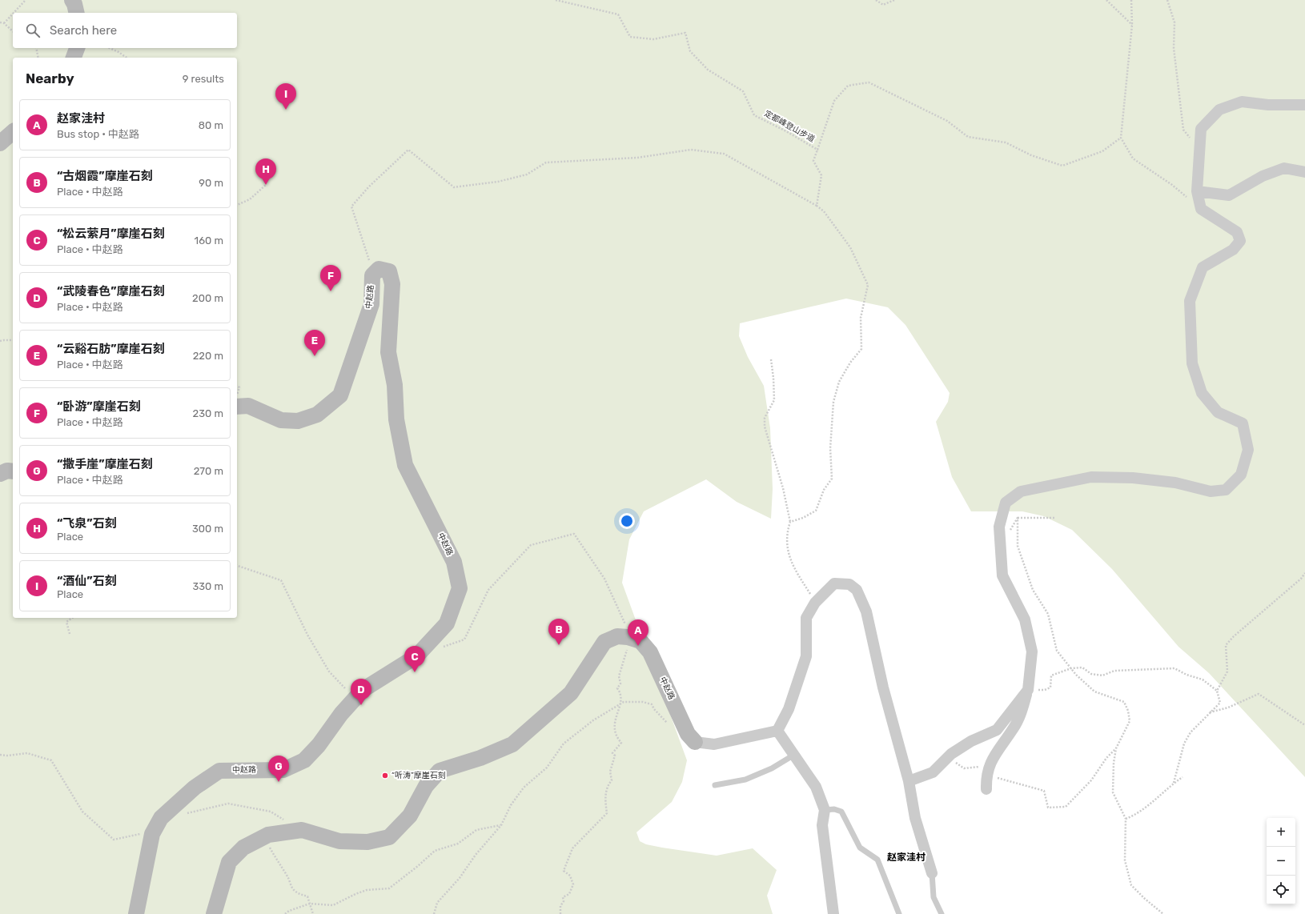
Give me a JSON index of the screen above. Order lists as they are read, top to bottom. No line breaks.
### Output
{"streets":{"street":["中赵路"],"path":["定都峰登山步道"]},"districts":["赵家洼村"],"places":["“听涛”摩崖石刻"],"page":{"search":"Search here","heading":["Nearby","9 results"],"pins":["I","H","F","E","B","A","C","D","G"],"list":[{"mark":"A","name":"赵家洼村","note":"Bus stop · 中赵路","value":"80 m"},{"mark":"B","name":"“古烟霞”摩崖石刻","note":"Place · 中赵路","value":"90 m"},{"mark":"C","name":"“松云萦月”摩崖石刻","note":"Place · 中赵路","value":"160 m"},{"mark":"D","name":"“武陵春色”摩崖石刻","note":"Place · 中赵路","value":"200 m"},{"mark":"E","name":"“云谿石肪”摩崖石刻","note":"Place · 中赵路","value":"220 m"},{"mark":"F","name":"“卧游”摩崖石刻","note":"Place · 中赵路","value":"230 m"},{"mark":"G","name":"“撒手崖”摩崖石刻","note":"Place · 中赵路","value":"270 m"},{"mark":"H","name":"“飞泉”石刻","note":"Place","value":"300 m"},{"mark":"I","name":"“酒仙”石刻","note":"Place","value":"330 m"}],"map_buttons":["+","−"]}}
